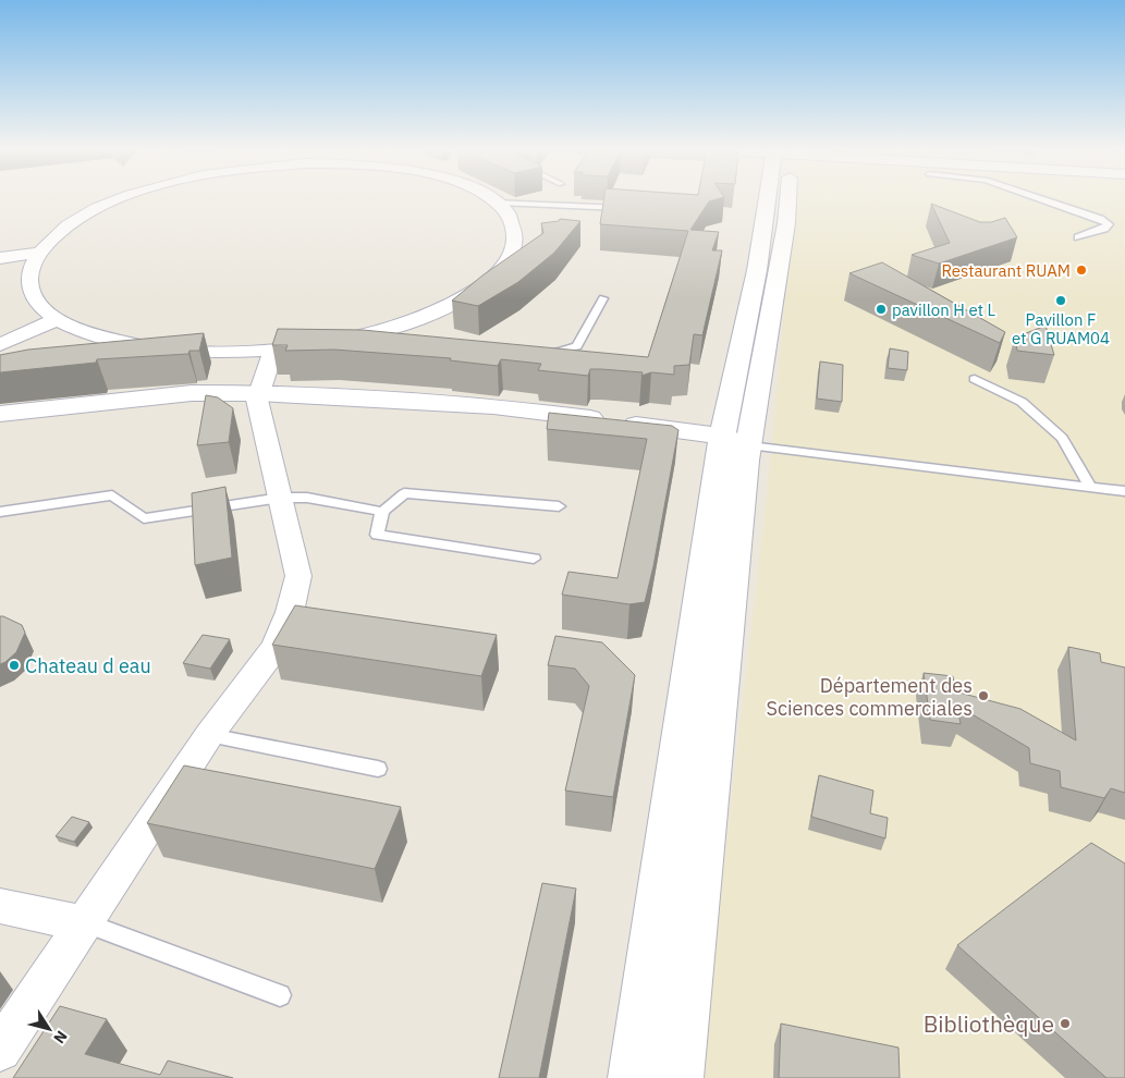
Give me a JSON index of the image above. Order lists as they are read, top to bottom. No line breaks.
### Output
{"places":["Restaurant RUAM","Pavillon F et G RUAM04","pavillon H et L","Chateau d eau","Département des Sciences commerciales","Bibliothèque"],"north":"bottom right"}
